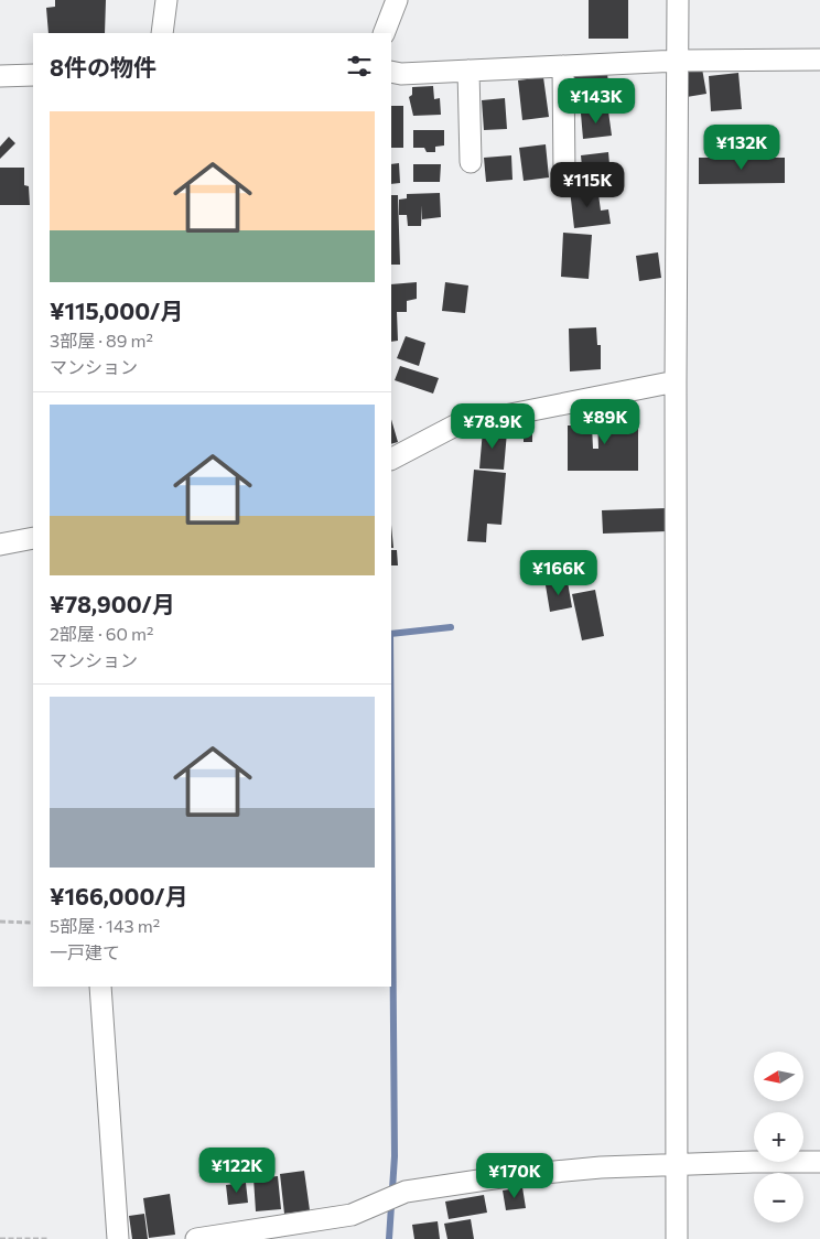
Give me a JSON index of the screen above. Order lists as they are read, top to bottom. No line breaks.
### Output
{"north":"left","page":{"heading":"8件の物件","price":["¥143K","¥132K","¥115K","¥89K","¥78.9K","¥166K","¥122K","¥170K"],"list":[{"name":"¥115,000/月","note":"3部屋 · 89 m² · マンション"},{"name":"¥78,900/月","note":"2部屋 · 60 m² · マンション"},{"name":"¥166,000/月","note":"5部屋 · 143 m² · 一戸建て"}],"map_buttons":["+","−"]}}
